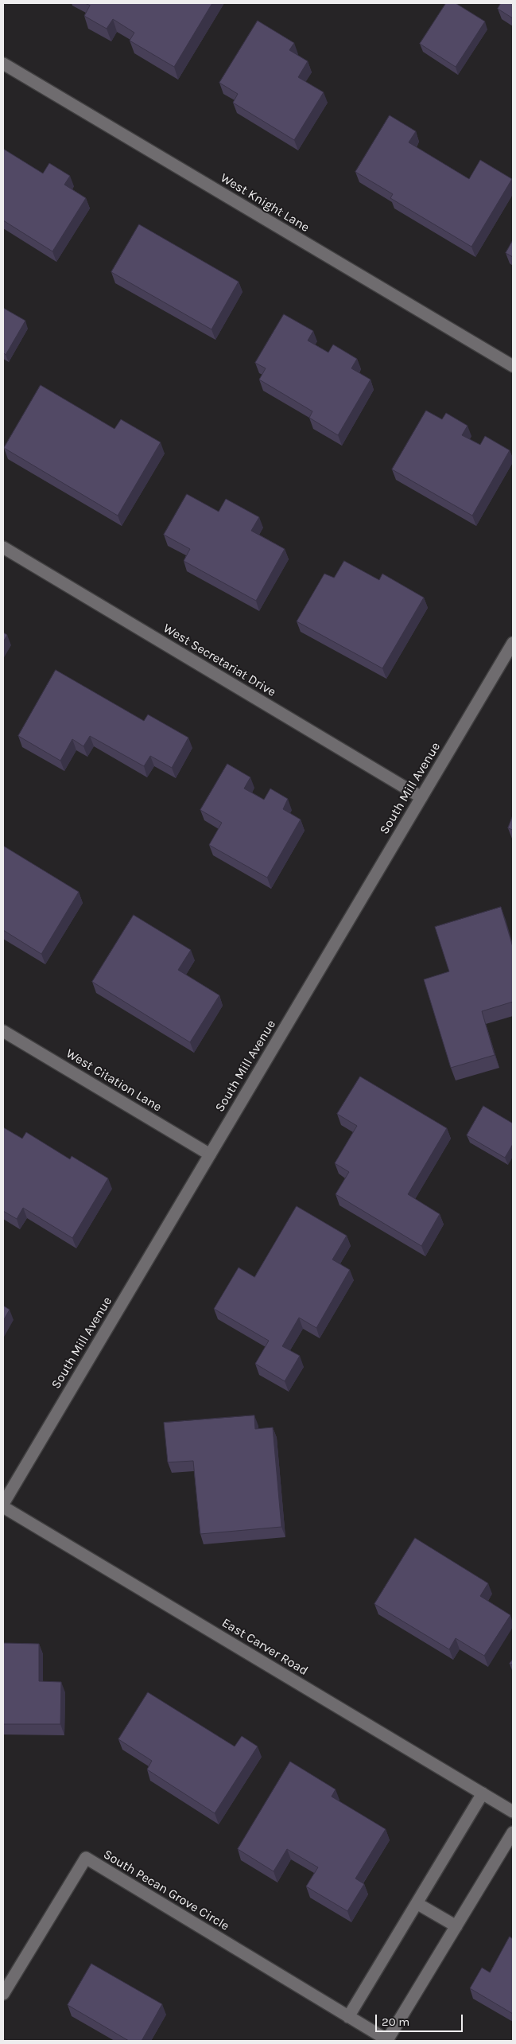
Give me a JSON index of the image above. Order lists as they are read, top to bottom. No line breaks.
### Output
{"streets":{"street":["West Knight Lane","West Secretariat Drive","South Mill Avenue","West Citation Lane","East Carver Road","South Pecan Grove Circle"]},"crossings":[["West Secretariat Drive","South Mill Avenue"],["South Mill Avenue","West Citation Lane"],["South Mill Avenue","East Carver Road"]],"scale_bar":"20 m"}
